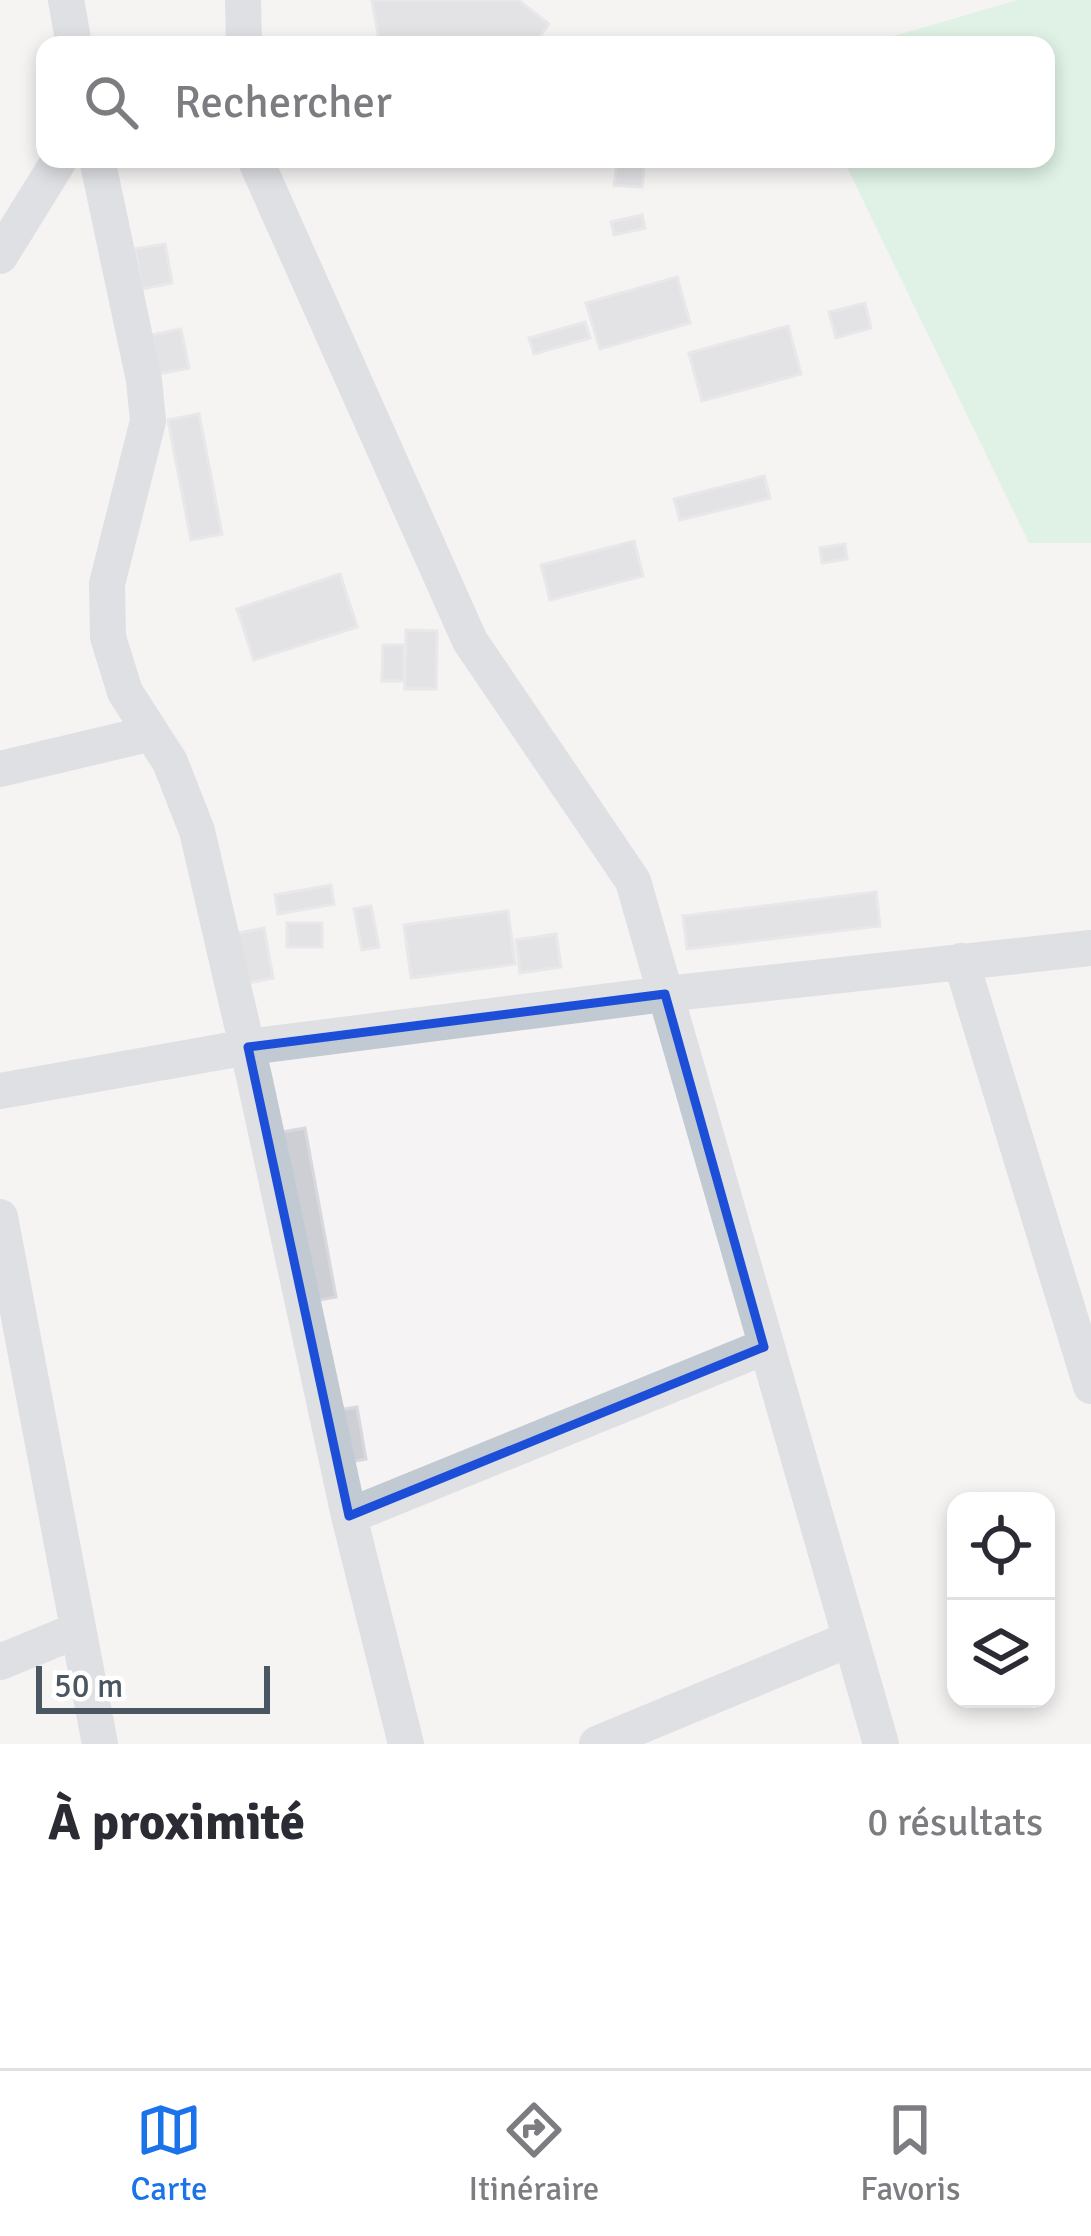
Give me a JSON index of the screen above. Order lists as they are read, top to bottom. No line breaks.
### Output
{"scale_bar":"50 m","page":{"search":"Rechercher","scale":"50 m","heading":["À proximité","0 résultats"],"nav":["Carte","Itinéraire","Favoris"]}}
